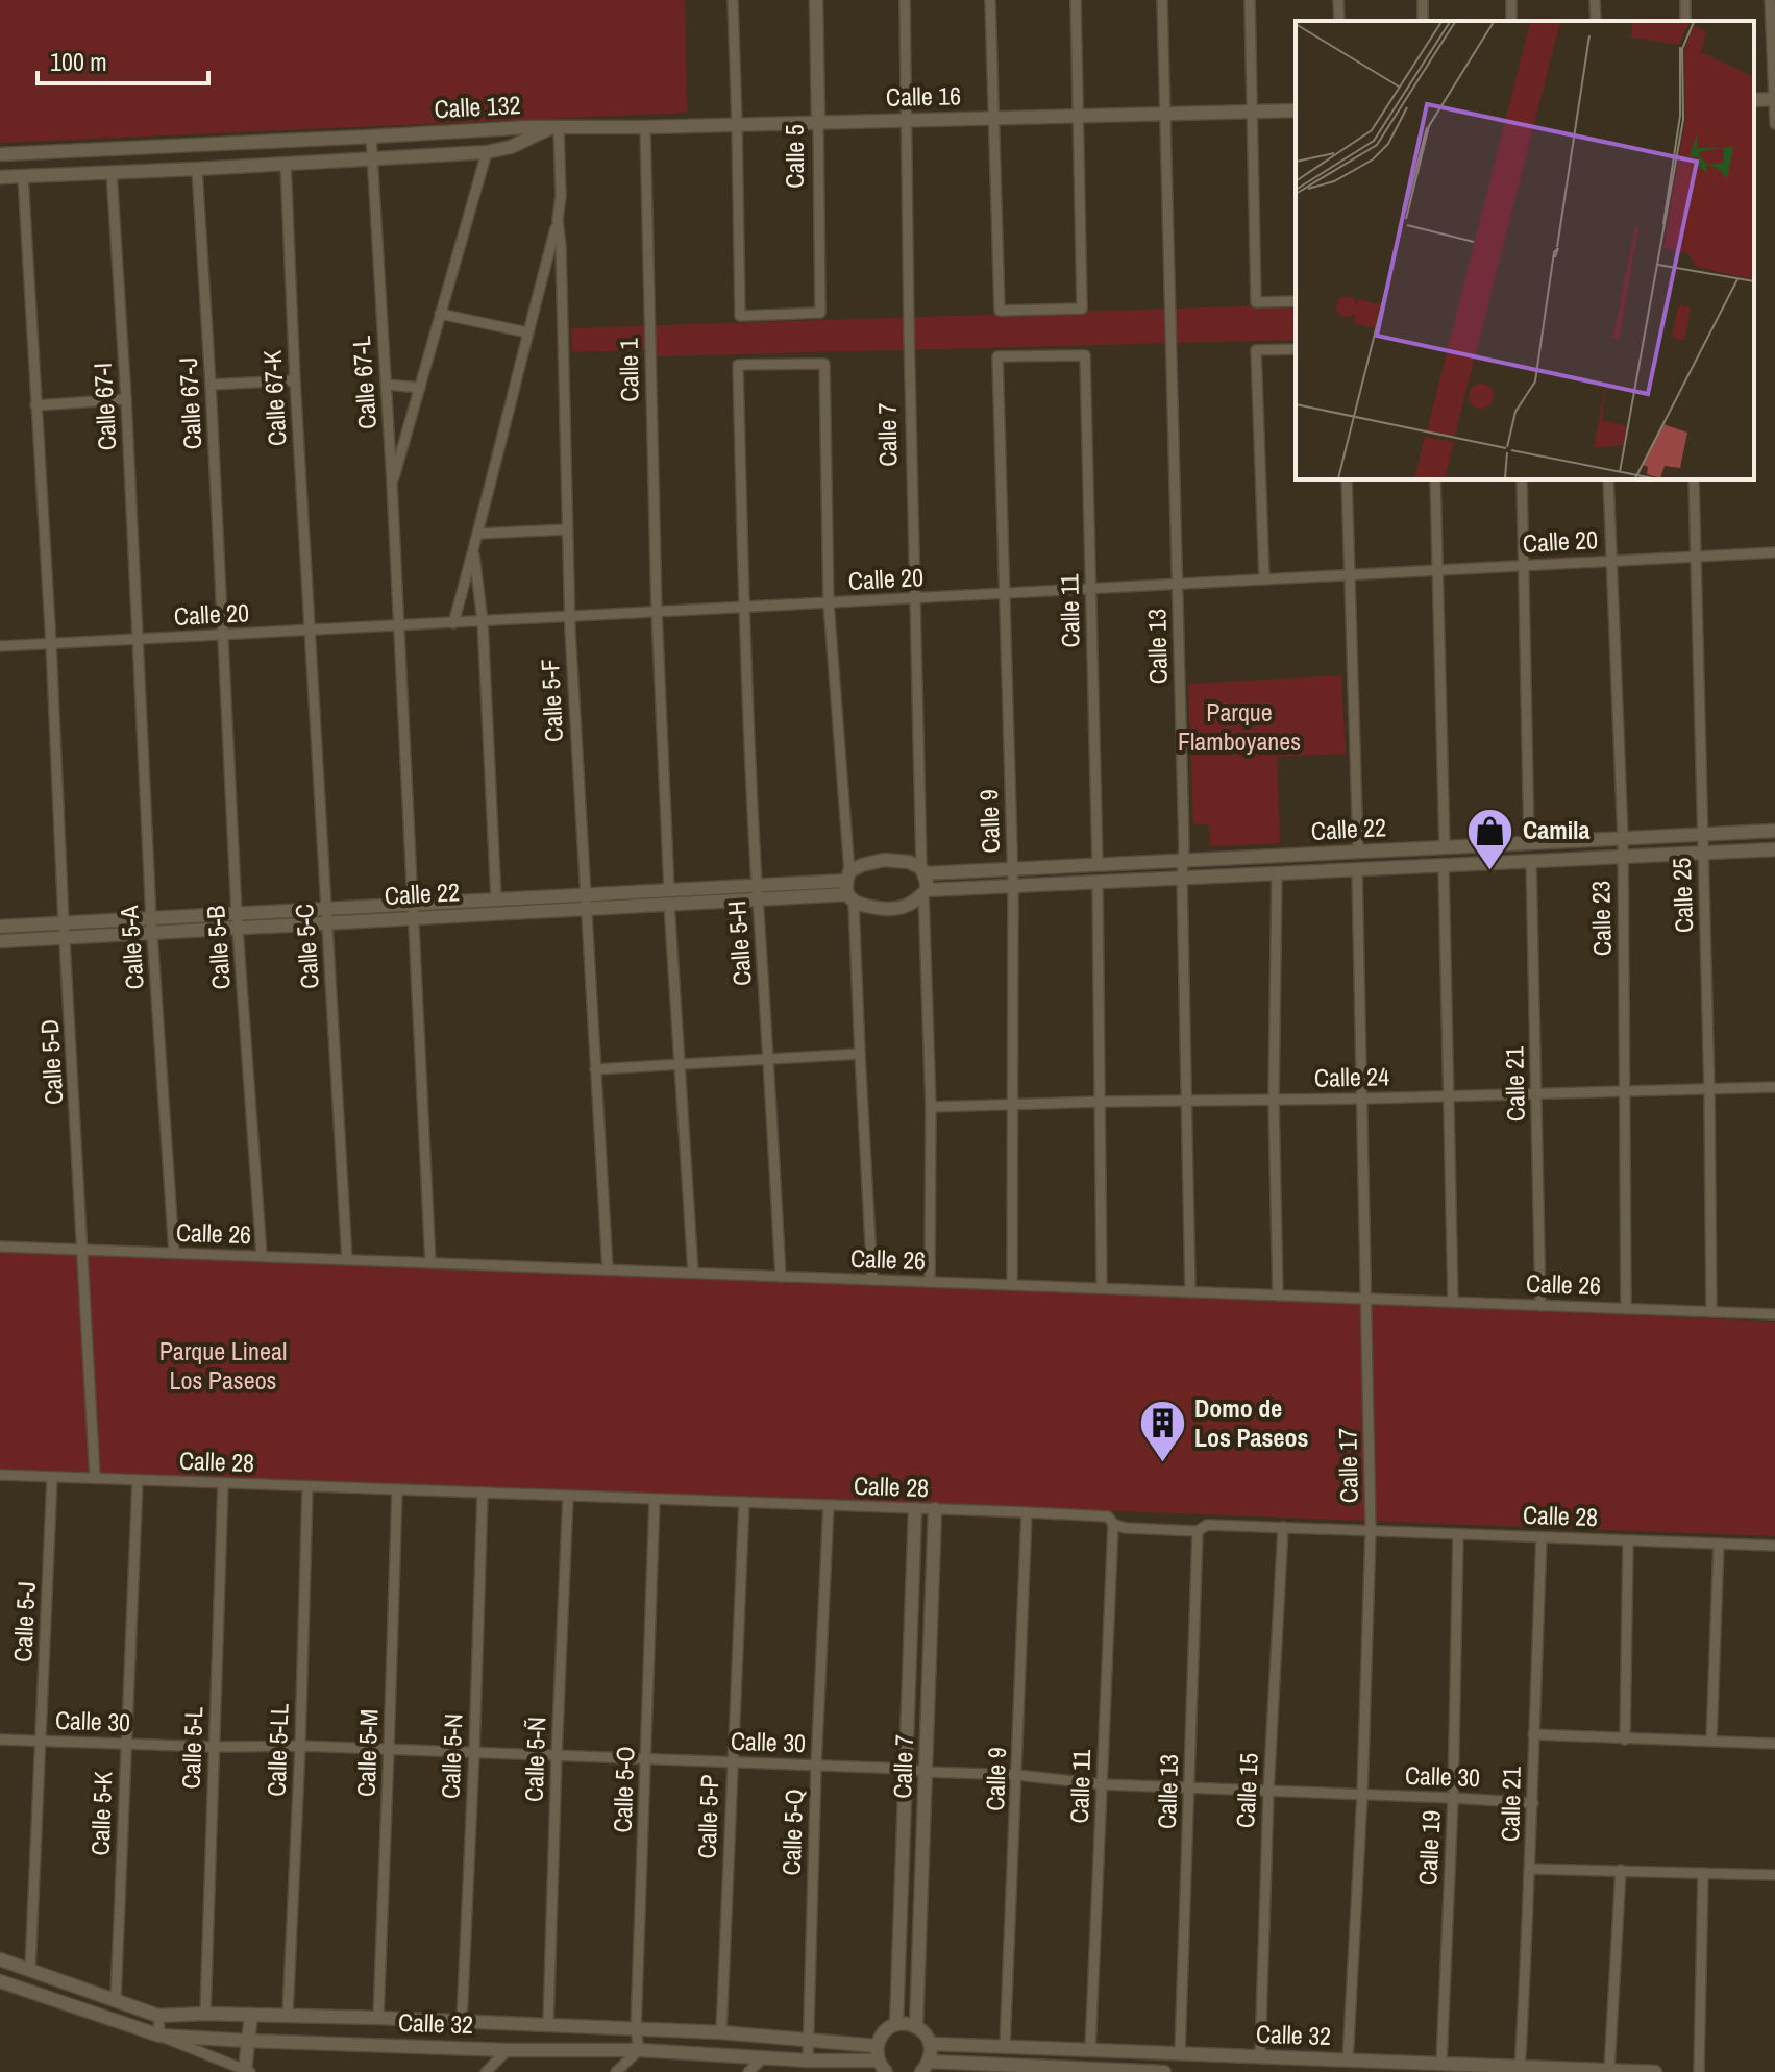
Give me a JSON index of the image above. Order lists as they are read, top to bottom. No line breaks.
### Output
{"streets":{"street":["Calle 16","Calle 132","Calle 5","Calle 1","Calle 67-L","Calle 67-K","Calle 67-J","Calle 67-I","Calle 7","Calle 20","Calle 11","Calle 13","Calle 5-F","Calle 9","Calle 22","Calle 25","Calle 23","Calle 5-H","Calle 5-C","Calle 5-A","Calle 5-B","Calle 5-D","Calle 24","Calle 21","Calle 26","Calle 28","Calle 17","Calle 5-J","Calle 30","Calle 5-L","Calle 5-LL","Calle 5-M","Calle 5-N","Calle 5-Ñ","Calle 5-O","Calle 15","Calle 5-K","Calle 5-P","Calle 5-Q","Calle 19","Calle 32"]},"crossings":[["Calle 16","Calle 132"],["Calle 16","Calle 5"],["Calle 16","Calle 1"],["Calle 16","Calle 7"],["Calle 16","Calle 13"],["Calle 16","Calle 5-F"],["Calle 132","Calle 67-L"],["Calle 132","Calle 67-K"],["Calle 132","Calle 67-J"],["Calle 132","Calle 67-I"],["Calle 132","Calle 5-F"],["Calle 132","Calle 5-D"],["Calle 1","Calle 20"],["Calle 1","Calle 22"],["Calle 1","Calle 26"],["Calle 67-L","Calle 20"],["Calle 67-K","Calle 20"],["Calle 67-K","Calle 5-C"],["Calle 67-J","Calle 20"],["Calle 67-J","Calle 5-B"],["Calle 67-I","Calle 20"],["Calle 67-I","Calle 5-A"],["Calle 7","Calle 20"],["Calle 7","Calle 22"],["Calle 7","Calle 28"],["Calle 7","Calle 30"],["Calle 20","Calle 11"],["Calle 20","Calle 13"],["Calle 20","Calle 5-F"],["Calle 20","Calle 9"],["Calle 20","Calle 25"],["Calle 20","Calle 23"],["Calle 20","Calle 5-H"],["Calle 20","Calle 5-C"],["Calle 20","Calle 5-A"],["Calle 20","Calle 5-B"],["Calle 20","Calle 5-D"],["Calle 11","Calle 9"],["Calle 11","Calle 22"],["Calle 11","Calle 28"],["Calle 11","Calle 30"],["Calle 11","Calle 32"],["Calle 13","Calle 22"],["Calle 13","Calle 24"],["Calle 13","Calle 26"],["Calle 13","Calle 28"],["Calle 13","Calle 30"],["Calle 13","Calle 32"],["Calle 5-F","Calle 22"],["Calle 5-F","Calle 26"],["Calle 9","Calle 22"],["Calle 9","Calle 24"],["Calle 9","Calle 26"],["Calle 9","Calle 28"],["Calle 9","Calle 30"],["Calle 9","Calle 32"],["Calle 22","Calle 25"],["Calle 22","Calle 23"],["Calle 22","Calle 5-H"],["Calle 22","Calle 5-C"],["Calle 22","Calle 5-A"],["Calle 22","Calle 5-B"],["Calle 22","Calle 5-D"],["Calle 22","Calle 21"],["Calle 22","Calle 17"],["Calle 25","Calle 24"],["Calle 25","Calle 26"],["Calle 23","Calle 24"],["Calle 23","Calle 26"],["Calle 5-H","Calle 26"],["Calle 5-C","Calle 26"],["Calle 5-A","Calle 26"],["Calle 5-B","Calle 26"],["Calle 5-D","Calle 26"],["Calle 5-D","Calle 28"],["Calle 24","Calle 21"],["Calle 24","Calle 17"],["Calle 21","Calle 26"],["Calle 21","Calle 28"],["Calle 21","Calle 30"],["Calle 21","Calle 32"],["Calle 26","Calle 17"],["Calle 28","Calle 17"],["Calle 28","Calle 5-J"],["Calle 28","Calle 5-L"],["Calle 28","Calle 5-LL"],["Calle 28","Calle 5-M"],["Calle 28","Calle 5-N"],["Calle 28","Calle 5-Ñ"],["Calle 28","Calle 5-O"],["Calle 28","Calle 15"],["Calle 28","Calle 5-K"],["Calle 28","Calle 5-P"],["Calle 28","Calle 5-Q"],["Calle 28","Calle 19"],["Calle 17","Calle 30"],["Calle 17","Calle 32"],["Calle 5-J","Calle 30"],["Calle 5-J","Calle 32"],["Calle 30","Calle 5-L"],["Calle 30","Calle 5-LL"],["Calle 30","Calle 5-M"],["Calle 30","Calle 5-N"],["Calle 30","Calle 5-Ñ"],["Calle 30","Calle 5-O"],["Calle 30","Calle 15"],["Calle 30","Calle 5-K"],["Calle 30","Calle 5-P"],["Calle 30","Calle 5-Q"],["Calle 30","Calle 19"],["Calle 5-L","Calle 32"],["Calle 5-LL","Calle 32"],["Calle 5-M","Calle 32"],["Calle 5-N","Calle 32"],["Calle 5-Ñ","Calle 32"],["Calle 5-O","Calle 32"],["Calle 15","Calle 32"],["Calle 5-K","Calle 32"],["Calle 5-P","Calle 32"],["Calle 5-Q","Calle 32"],["Calle 19","Calle 32"]],"parks":["Parque Flamboyanes","Parque Lineal Los Paseos"],"places":{"shop":["Camila"],"building":["Domo de Los Paseos"]},"scale_bar":"100 m"}
